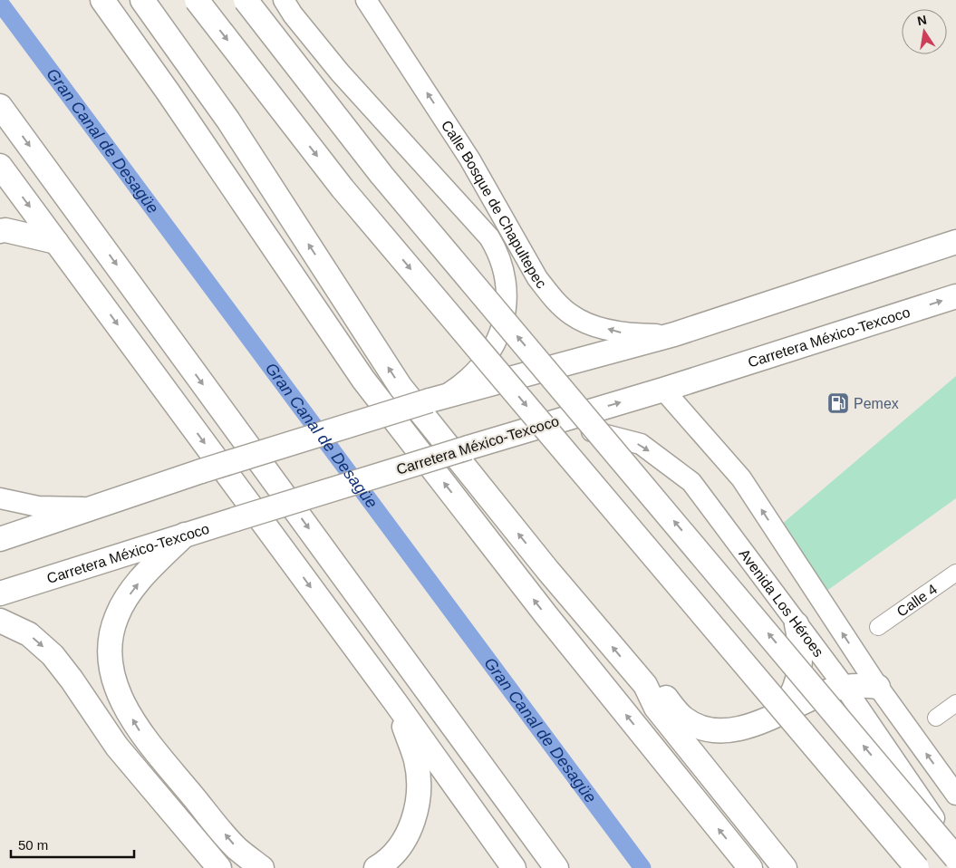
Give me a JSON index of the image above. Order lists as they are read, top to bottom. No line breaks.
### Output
{"streets":{"highway":["Carretera México-Texcoco"],"main road":["Calle Bosque de Chapultepec","Avenida Los Héroes"],"street":["Calle 4"]},"crossings":[["Carretera México-Texcoco","Avenida Los Héroes"]],"one_way":["Calle Bosque de Chapultepec"],"water":["Gran Canal de Desagüe"],"places":{"fuel station":["Pemex"]},"scale_bar":"50 m","north":"top"}
